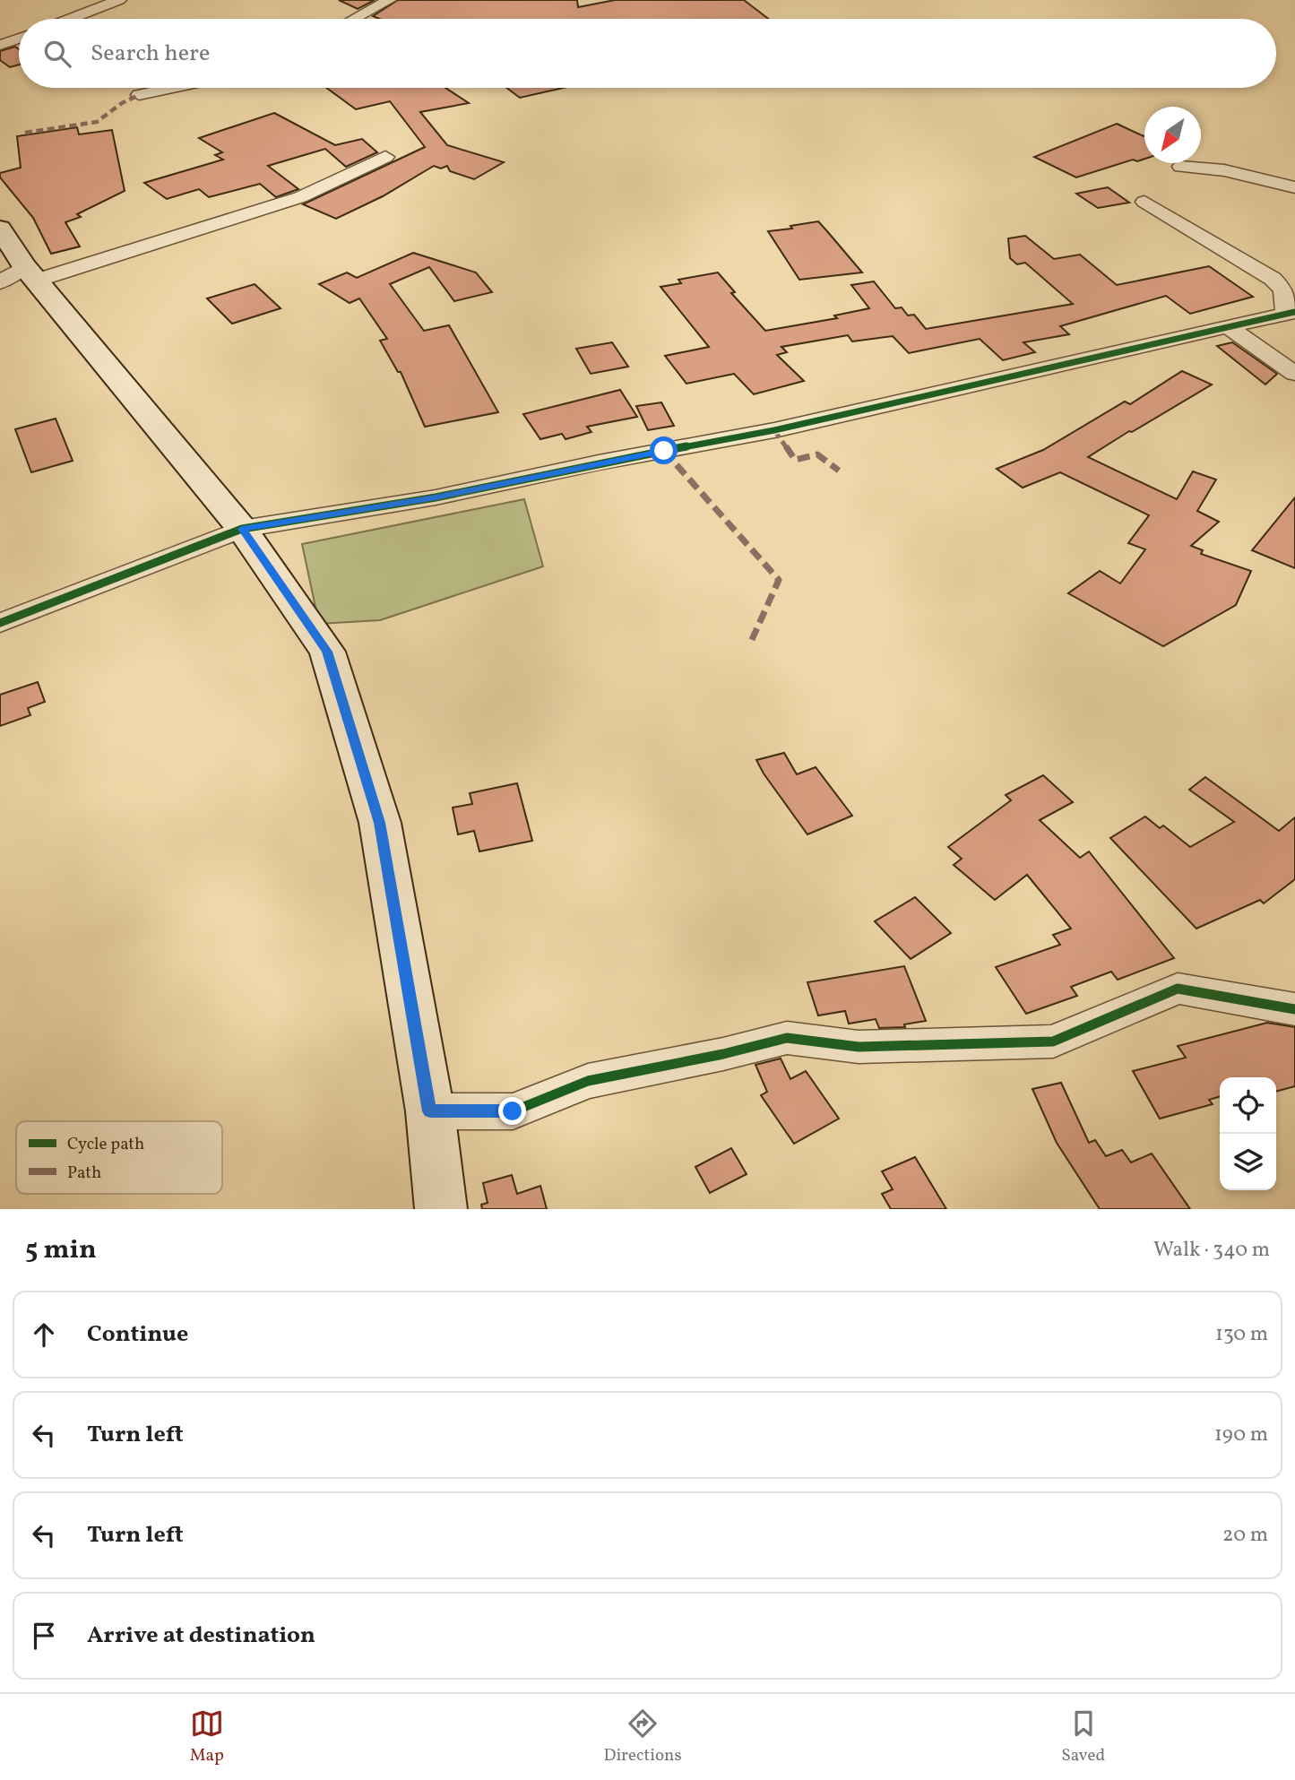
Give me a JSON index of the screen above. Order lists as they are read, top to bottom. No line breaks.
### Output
{"legend":["Cycle path","Path"],"north":"bottom left","page":{"search":"Search here","heading":["5 min","Walk · 340 m"],"list":[["Continue","130 m"],["Turn left","190 m"],["Turn left","20 m"],"Arrive at destination"],"nav":["Map","Directions","Saved"]}}
